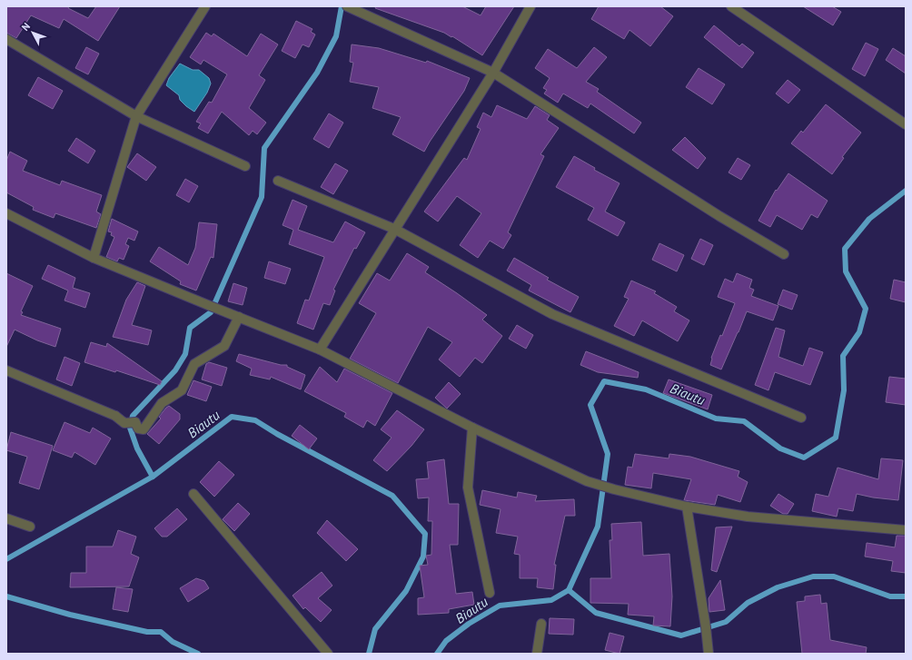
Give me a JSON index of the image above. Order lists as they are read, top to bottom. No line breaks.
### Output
{"water":["Biautu"],"north":"top left"}
